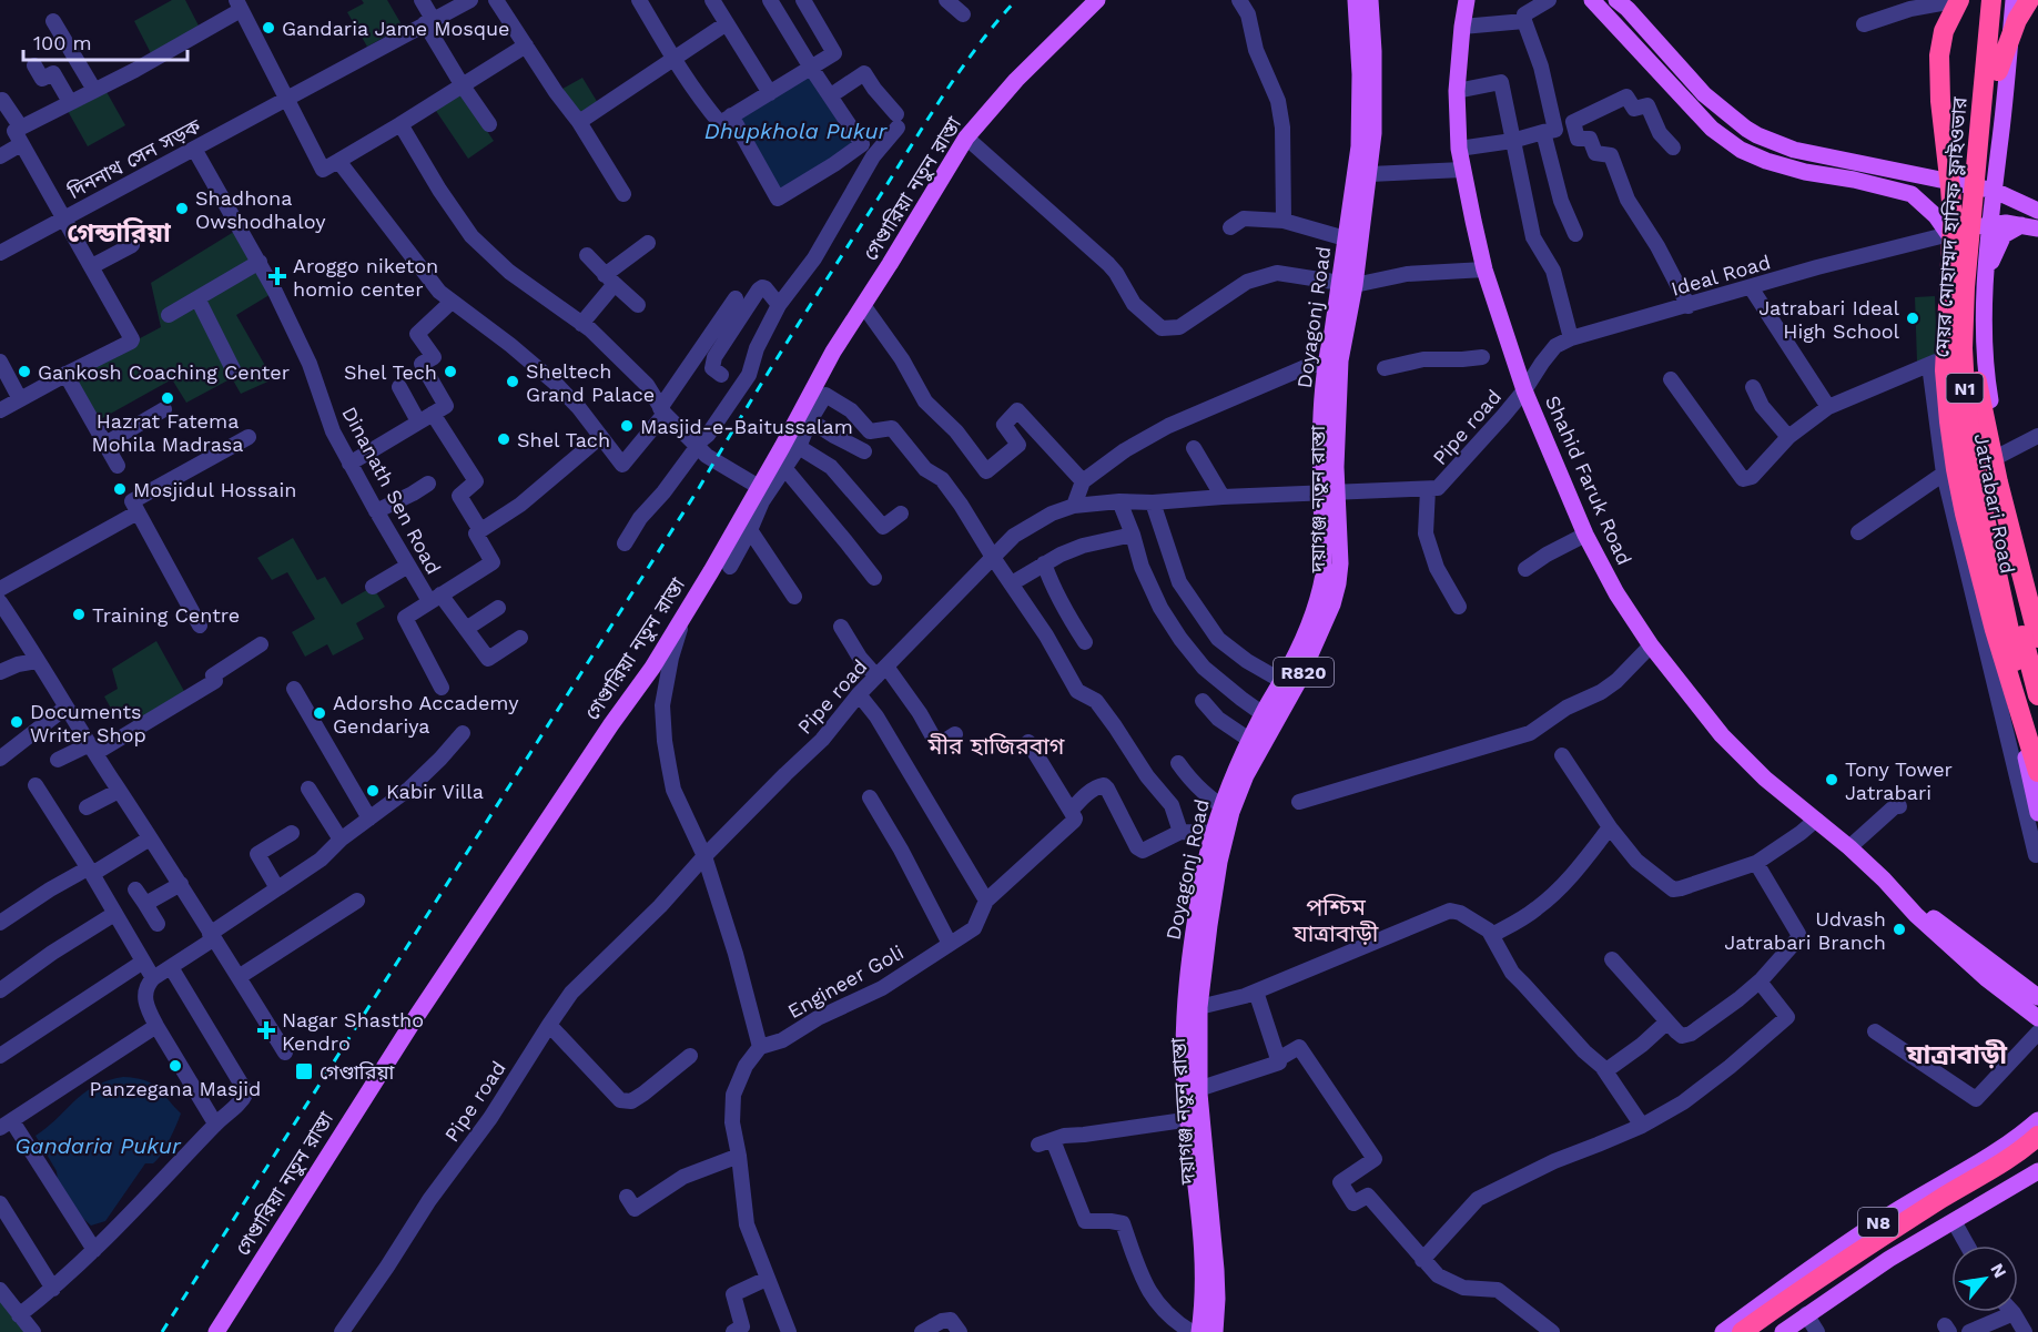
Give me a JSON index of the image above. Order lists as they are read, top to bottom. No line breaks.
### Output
{"streets":{"highway":["মেয়র মোহাম্মদ হানিফ ফ্লাইওভার","N1"],"main road":["গেণ্ডারিয়া নতুন রাস্তা","Doyagonj Road","Shahid Faruk Road","দয়াগঞ্জ নতুন রাস্তা","Jatrabari Road","R820","N8"],"street":["দিননাথ সেন সড়ক","Ideal Road","Pipe road","Dinanath Sen Road","Engineer Goli"]},"crossings":[["দিননাথ সেন সড়ক","Dinanath Sen Road"],["Ideal Road","Pipe road"],["Ideal Road","Shahid Faruk Road"],["Ideal Road","Jatrabari Road"],["Doyagonj Road","দয়াগঞ্জ নতুন রাস্তা"],["Doyagonj Road","Engineer Goli"],["Pipe road","Shahid Faruk Road"],["Pipe road","দয়াগঞ্জ নতুন রাস্তা"],["দয়াগঞ্জ নতুন রাস্তা","Engineer Goli"]],"districts":["গেন্ডারিয়া","মীর হাজিরবাগ","পশ্চিম যাত্রাবাড়ী","যাত্রাবাড়ী"],"water":["Dhupkhola Pukur","Gandaria Pukur"],"places":{"other":["Gandaria Jame Mosque","Shadhona Owshodhaloy","Jatrabari Ideal High School","Gankosh Coaching Center","Shel Tech","Sheltech Grand Palace","Hazrat Fatema Mohila Madrasa","Masjid-e-Baitussalam","Shel Tach","Mosjidul Hossain","Training Centre","Adorsho Accademy Gendariya","Documents Writer Shop","Tony Tower Jatrabari","Kabir Villa","Udvash Jatrabari Branch","Panzegana Masjid"],"health":["Aroggo niketon homio center","Nagar Shastho Kendro"],"transit":["গেণ্ডারিয়া"]},"scale_bar":"100 m","north":"top right"}
